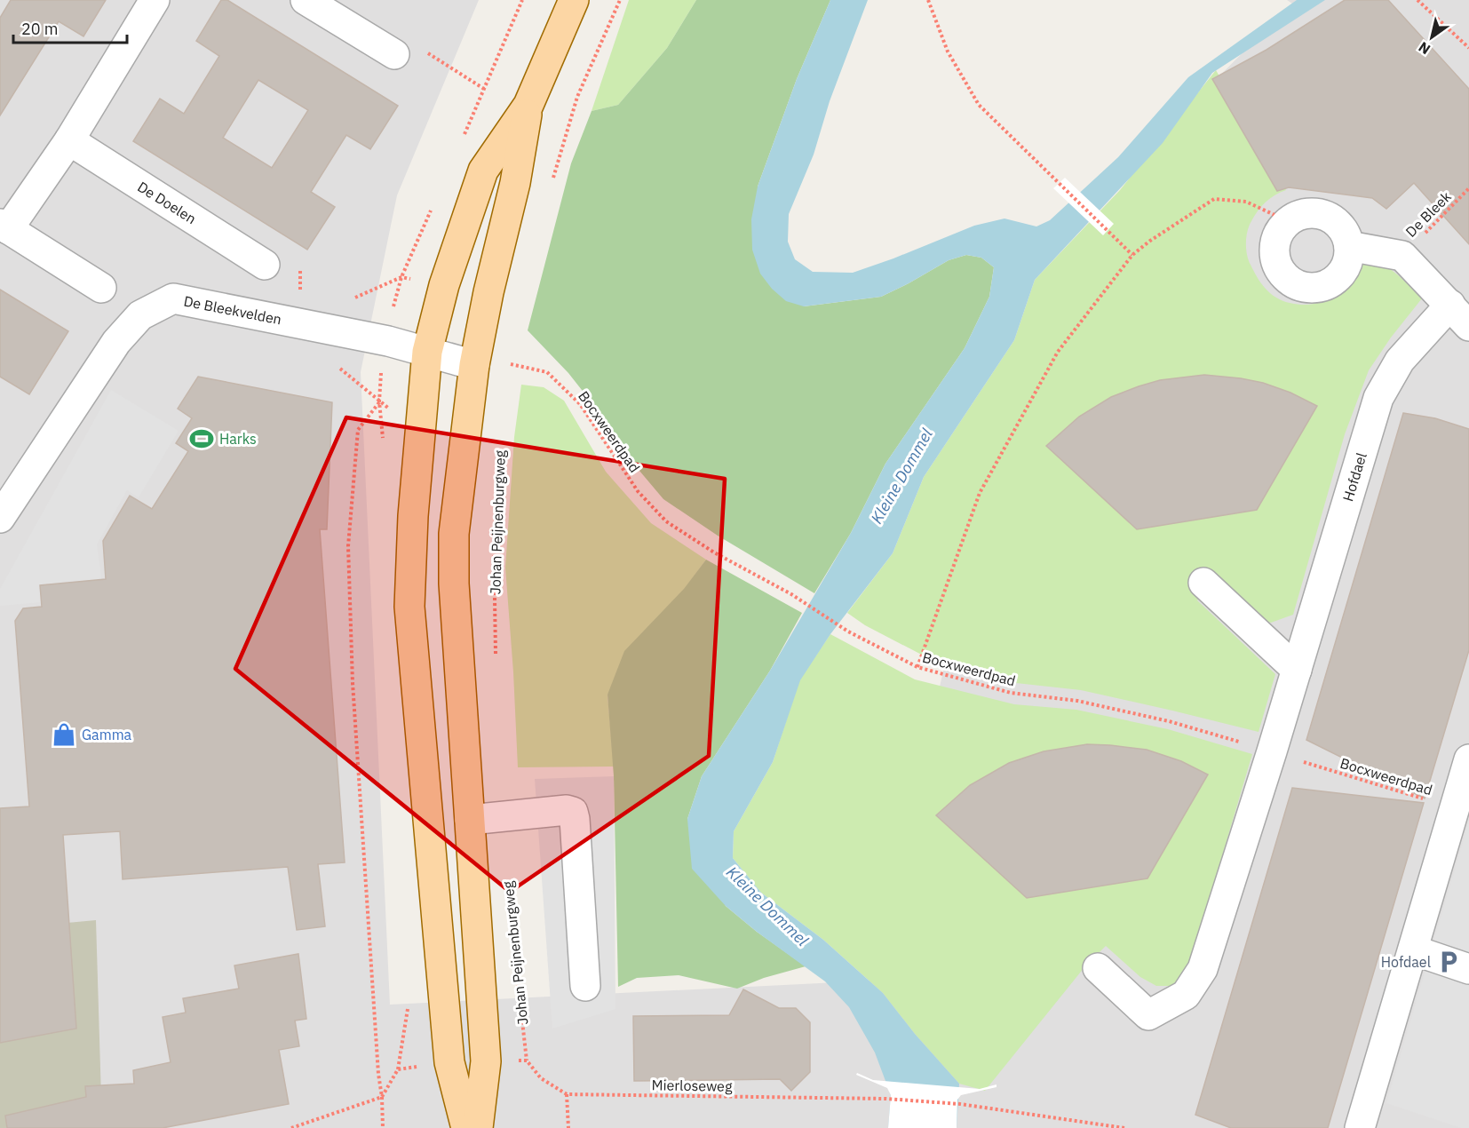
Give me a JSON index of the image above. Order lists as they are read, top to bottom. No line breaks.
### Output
{"streets":{"street":["De Doelen","De Bleekvelden","Hofdael"],"path":["De Bleek","Bocxweerdpad","Johan Peijnenburgweg","Mierloseweg"]},"crossings":[["De Bleek","Hofdael"],["Bocxweerdpad","Hofdael"]],"water":["Kleine Dommel"],"places":{"sports":["Harks"],"shop":["Gamma"],"parking":["Hofdael"]},"scale_bar":"20 m","north":"bottom left"}
